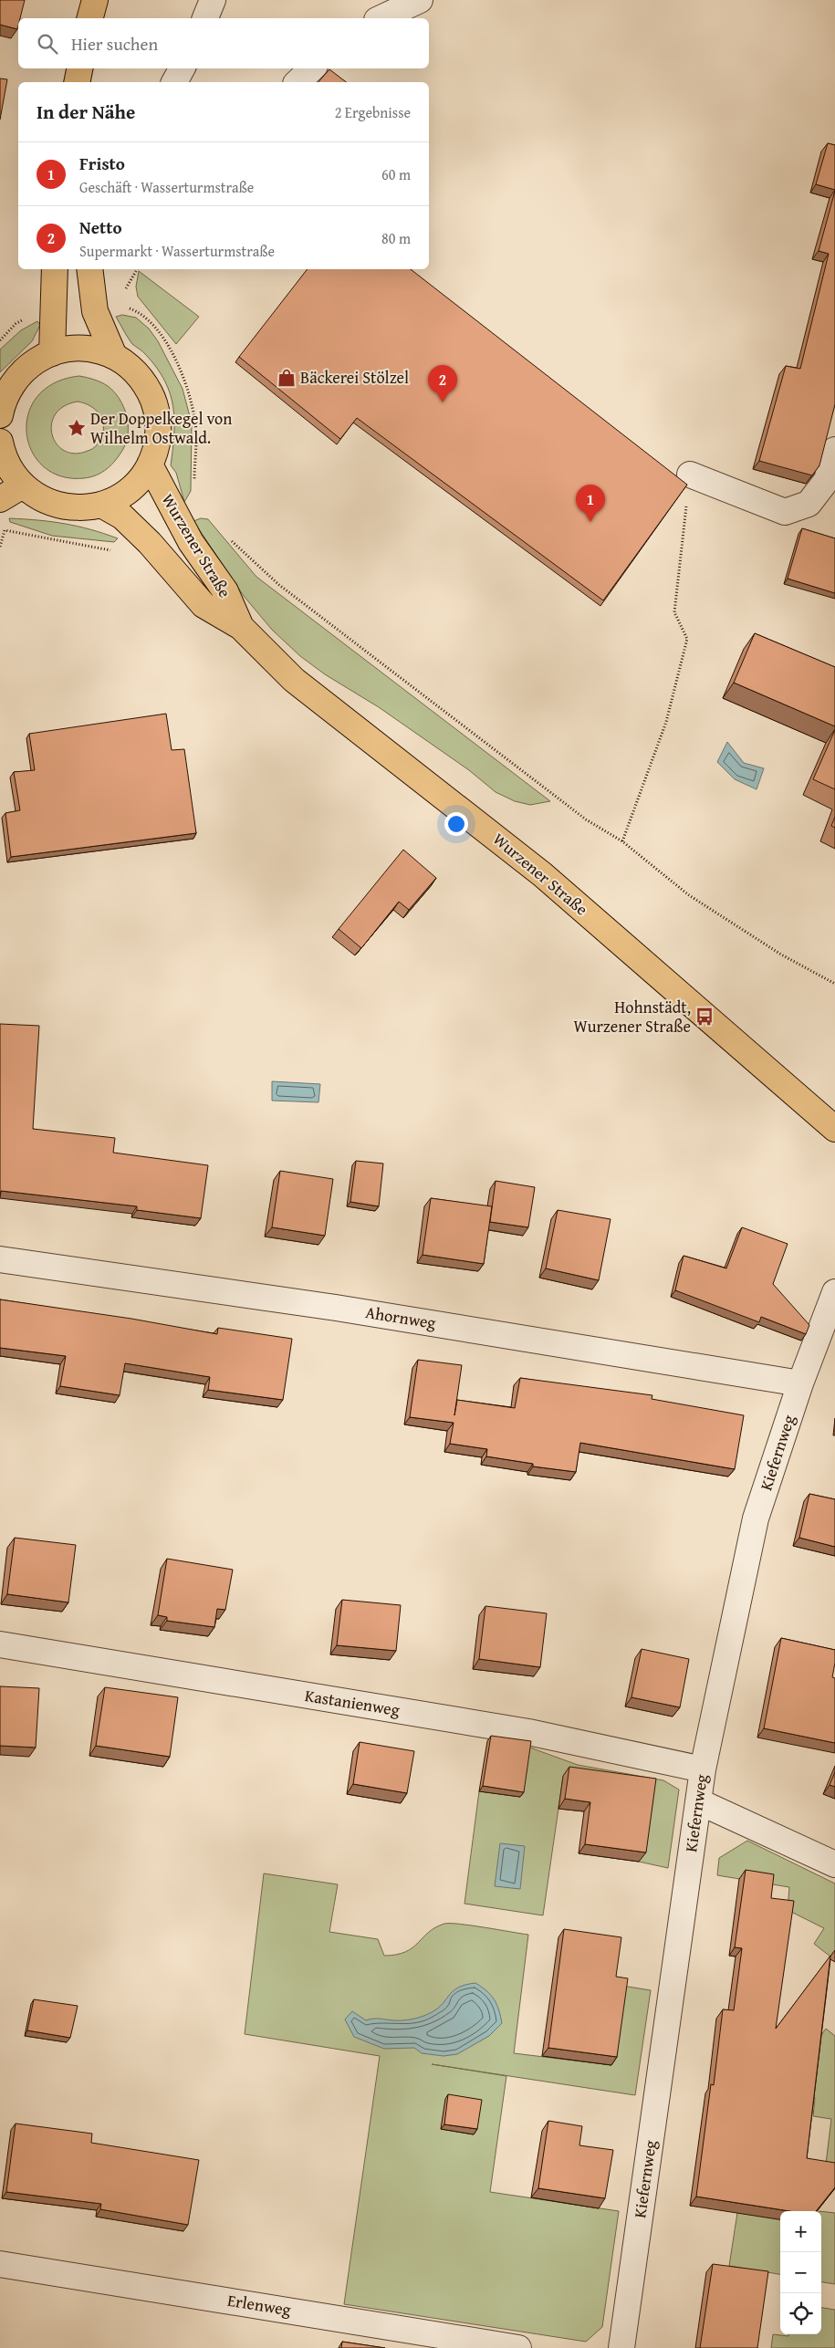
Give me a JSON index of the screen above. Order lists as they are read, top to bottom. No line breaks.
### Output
{"streets":{"main road":["Wurzener Straße"],"street":["Ahornweg","Kiefernweg","Kastanienweg","Erlenweg"]},"crossings":[["Ahornweg","Kiefernweg"],["Kiefernweg","Kastanienweg"]],"places":{"shop":["Bäckerei Stölzel"],"place":["Der Doppelkegel von Wilhelm Ostwald."],"bus stop":["Hohnstädt, Wurzener Straße"]},"page":{"search":"Hier suchen","heading":["In der Nähe","2 Ergebnisse"],"list":[{"mark":"1","name":"Fristo","note":"Geschäft · Wasserturmstraße","value":"60 m"},{"mark":"2","name":"Netto","note":"Supermarkt · Wasserturmstraße","value":"80 m"}],"pins":["2","1"],"map_buttons":["+","−"]}}
